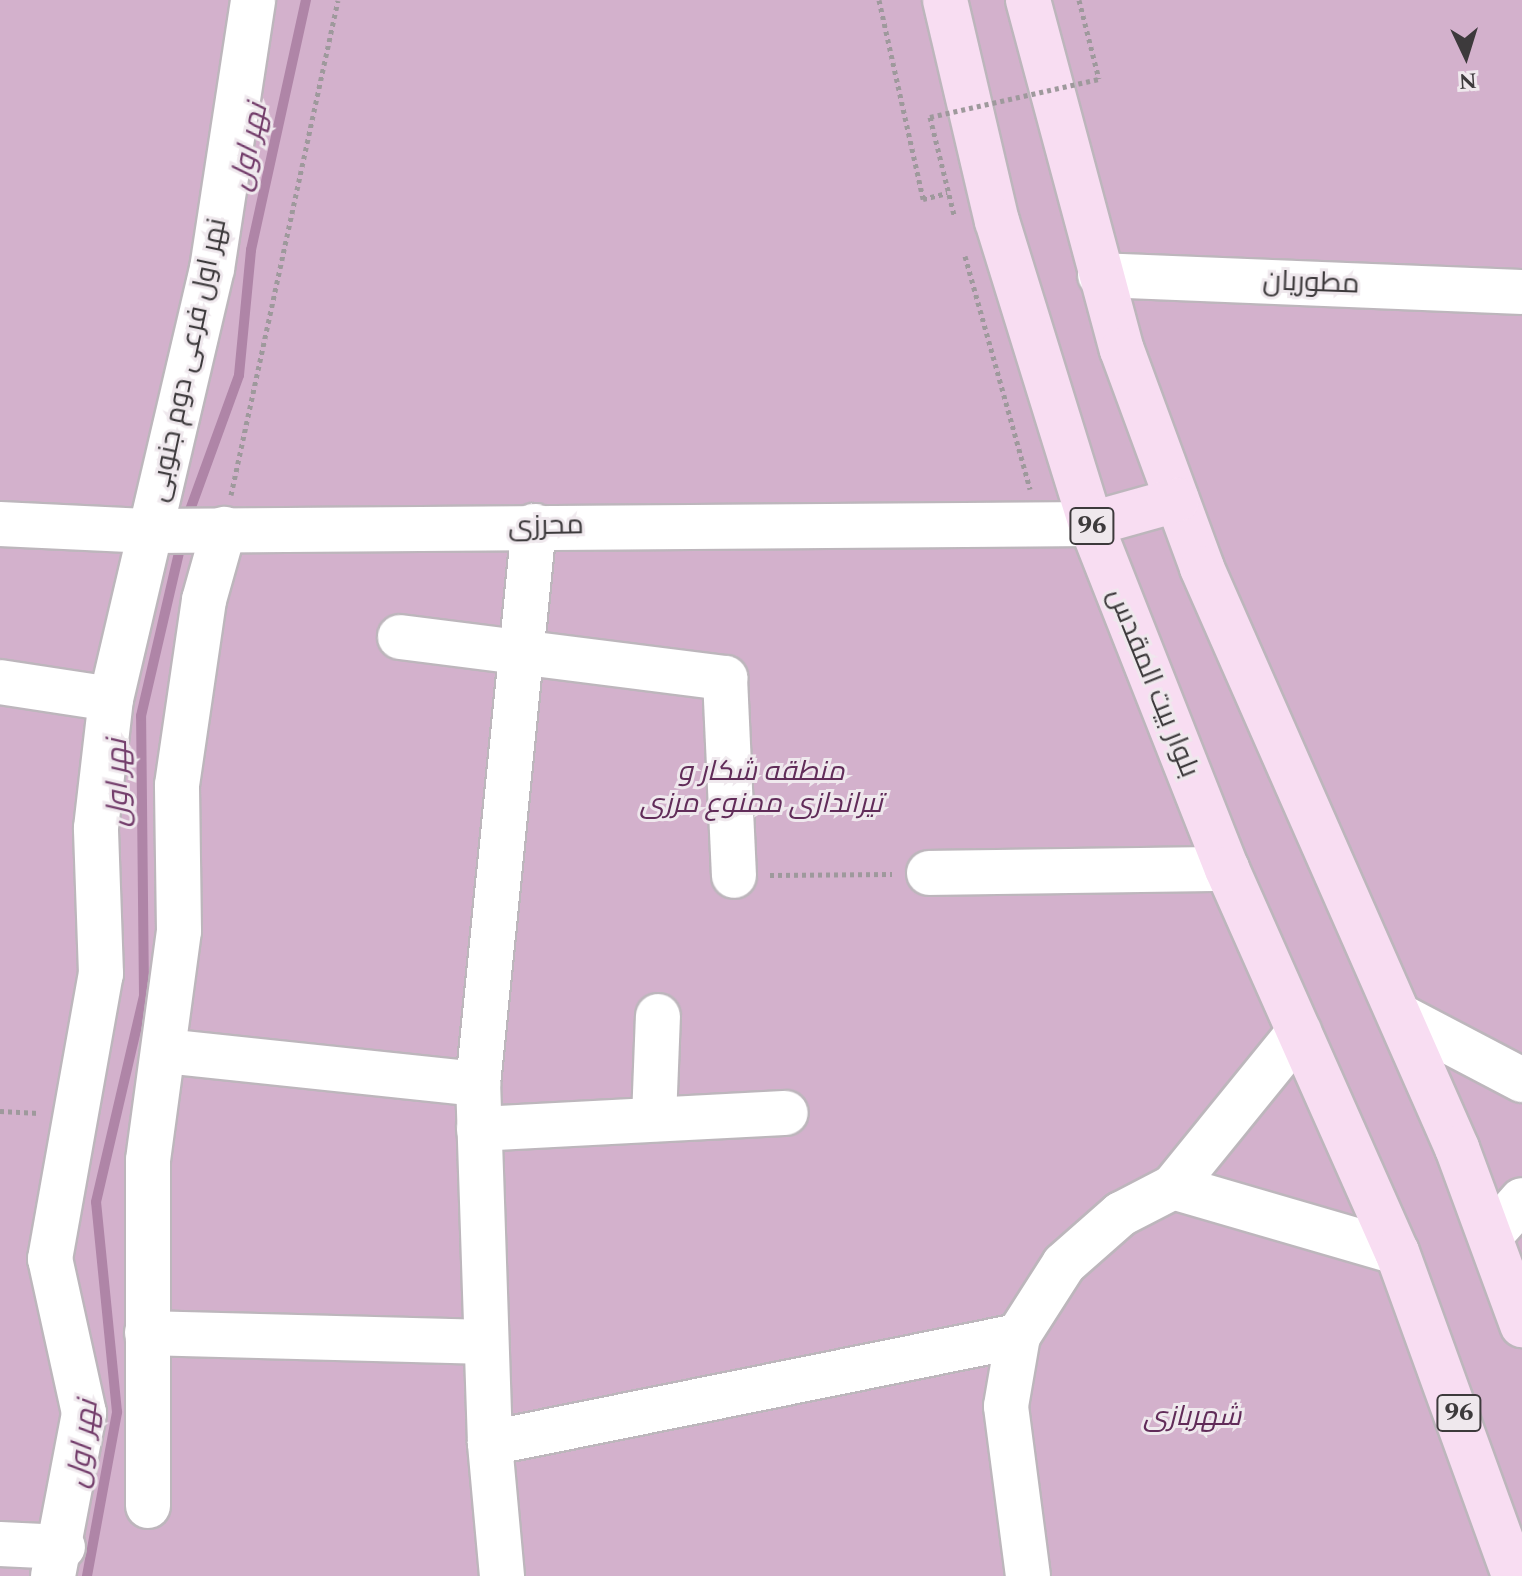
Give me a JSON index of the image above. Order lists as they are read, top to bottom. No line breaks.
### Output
{"streets":{"main road":["96","بلوار بیت المقدس"],"street":["مطوریان","نهر اول فرعی دوم جنوبی","محرزی"]},"crossings":[["نهر اول فرعی دوم جنوبی","محرزی"],["محرزی","بلوار بیت المقدس"],["96","بلوار بیت المقدس"]],"water":["نهر اول"],"parks":["منطقه شکار و تیراندازی ممنوع مرزی","شهربازی"],"north":"bottom"}
